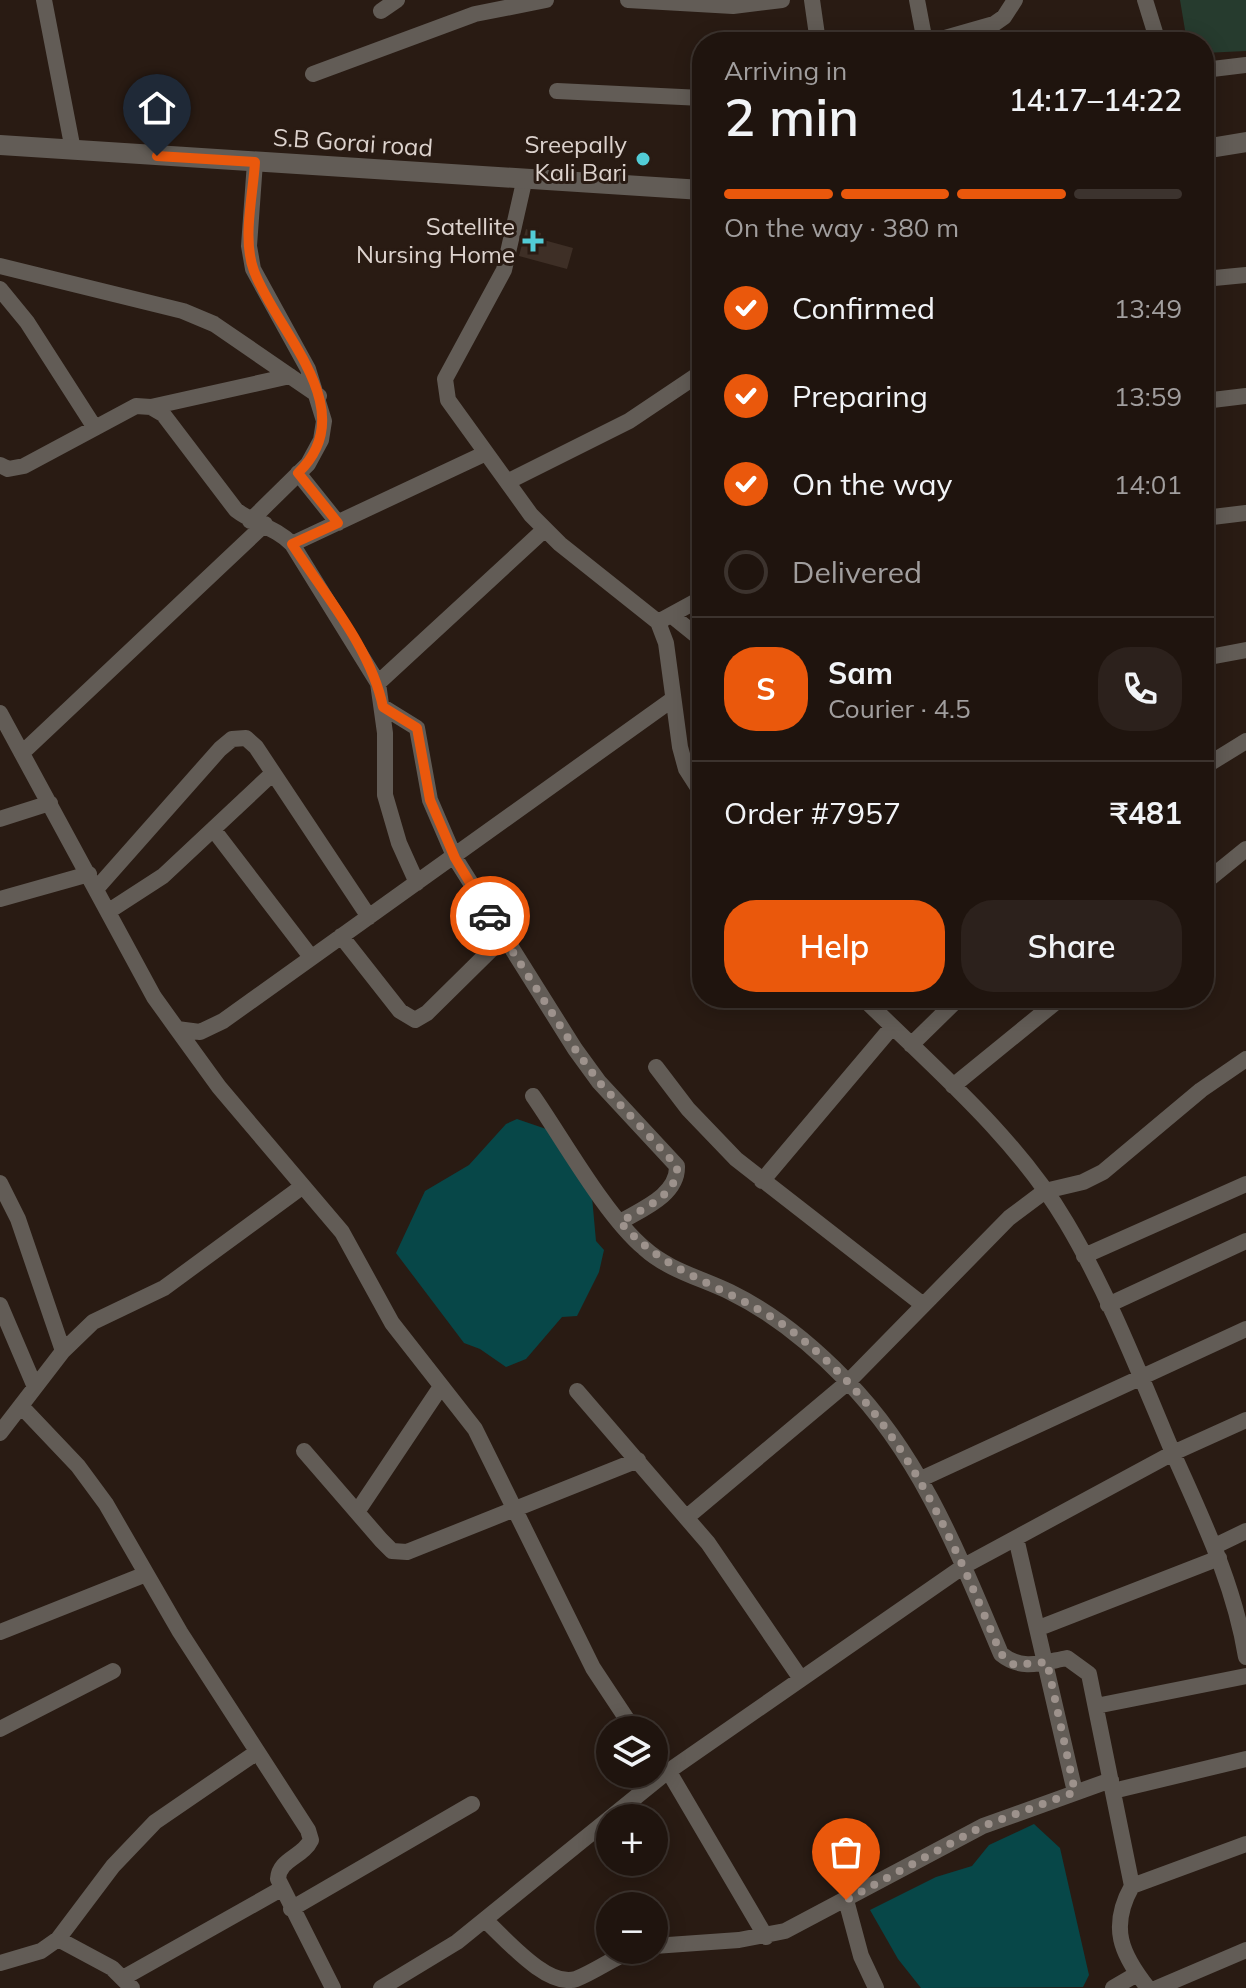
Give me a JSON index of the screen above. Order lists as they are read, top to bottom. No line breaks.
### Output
{"streets":{"street":["S.B Gorai road"]},"places":{"other":["Sreepally Kali Bari"],"health":["Satellite Nursing Home"]},"page":{"heading":["2 min","Arriving in","14:17–14:22"],"panel":["Sam","Courier · 4.5","Order #7957","₹481"],"bar":"On the way · 380 m","list":[["Confirmed","13:49"],["Preparing","13:59"],["On the way","14:01"],"Delivered"],"round":"S","buttons":["Help","Share"],"map_buttons":["+","−"]}}
